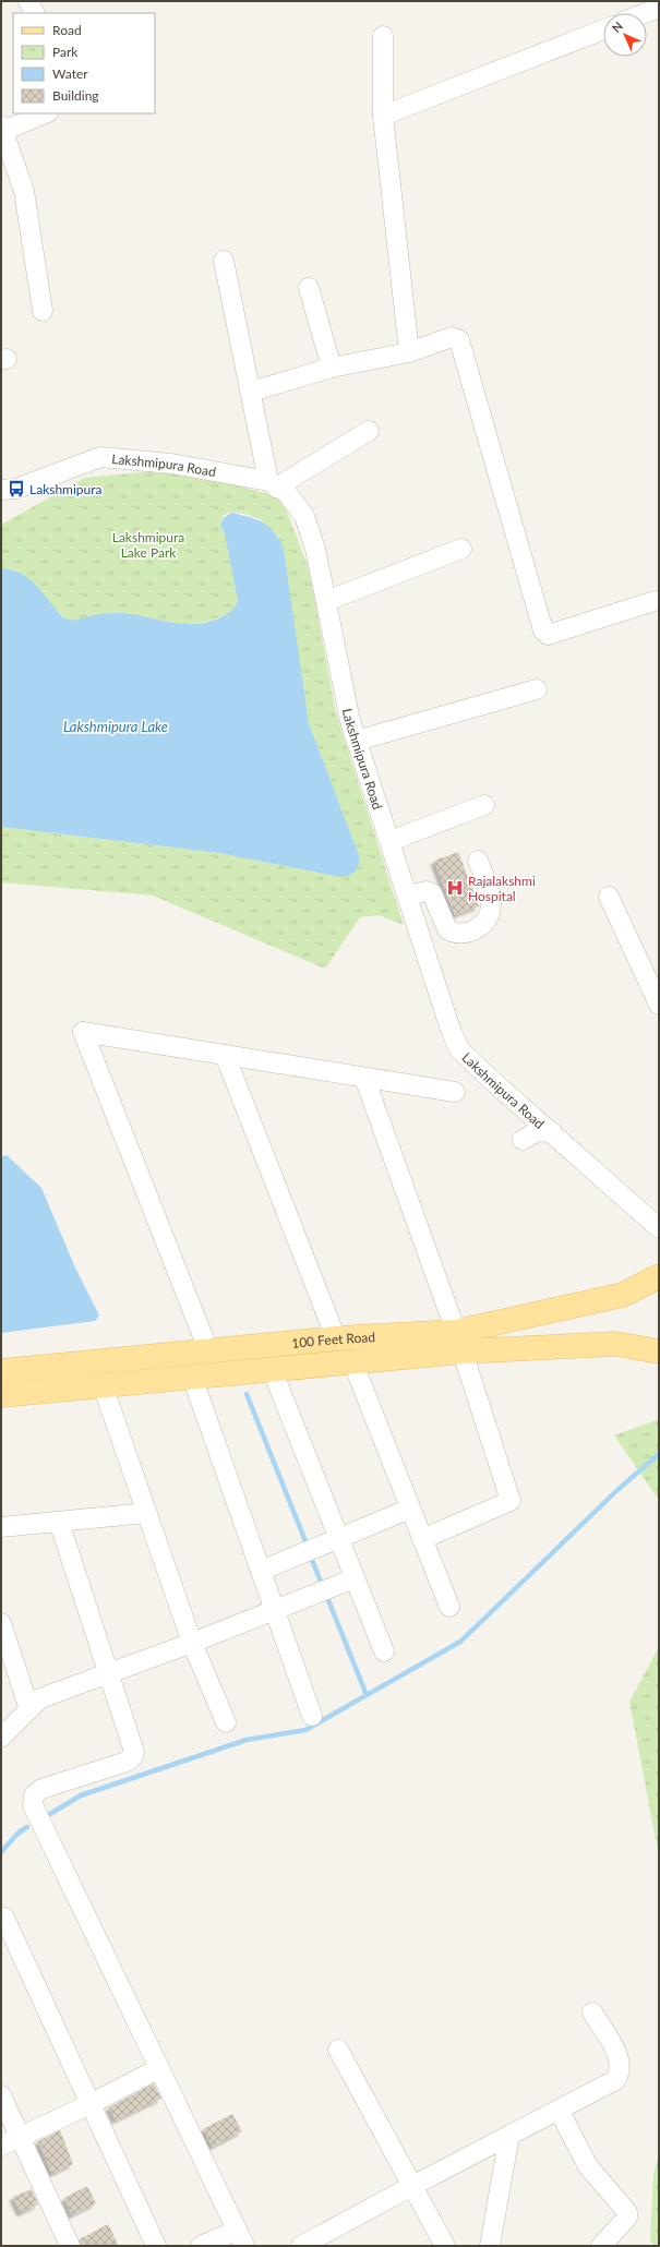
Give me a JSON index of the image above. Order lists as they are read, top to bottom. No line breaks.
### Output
{"streets":{"main road":["100 Feet Road"],"street":["Lakshmipura Road"]},"water":["Lakshmipura Lake"],"parks":["Lakshmipura Lake Park"],"places":{"bus stop":["Lakshmipura"],"hospital":["Rajalakshmi Hospital"]},"legend":["Road","Park","Water","Building"],"north":"top left"}
